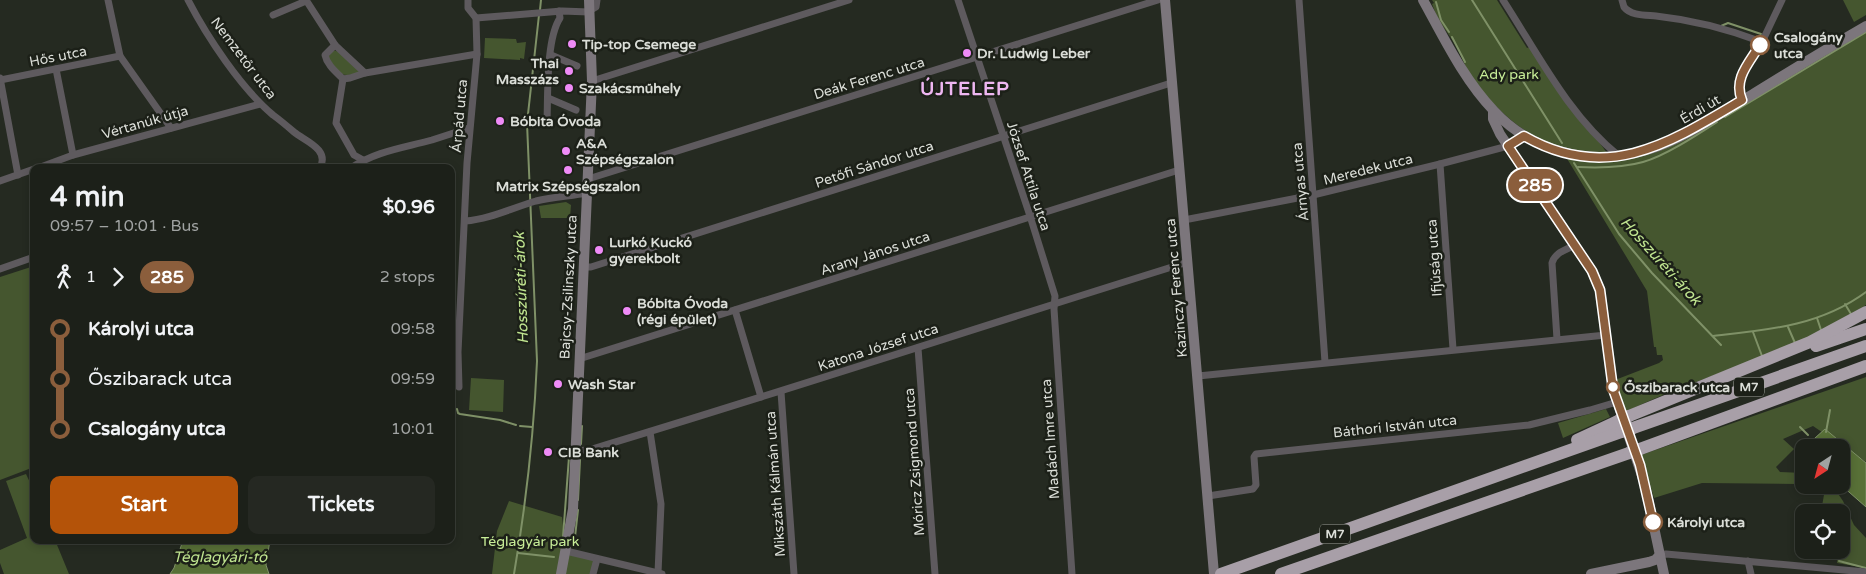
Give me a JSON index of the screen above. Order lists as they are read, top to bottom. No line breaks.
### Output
{"streets":{"highway":["M7"],"street":["Hős utca","Nemzetőr utca","Deák Ferenc utca","Érdi út","Árpád utca","Vértanúk útja","Petőfi Sándor utca","Meredek utca","József Attila utca","Árnyas utca","Arany János utca","Ifjúság utca","Bajcsy-Zsilinszky utca","Kazinczy Ferenc utca","Katona József utca","Báthori István utca","Madách Imre utca","Móricz Zsigmond utca","Mikszáth Kálmán utca"]},"crossings":[["Nemzetőr utca","Vértanúk útja"],["Deák Ferenc utca","József Attila utca"],["Deák Ferenc utca","Bajcsy-Zsilinszky utca"],["Érdi út","Meredek utca"],["Petőfi Sándor utca","József Attila utca"],["Petőfi Sándor utca","Bajcsy-Zsilinszky utca"],["Petőfi Sándor utca","Kazinczy Ferenc utca"],["Meredek utca","Árnyas utca"],["Meredek utca","Ifjúság utca"],["Meredek utca","Kazinczy Ferenc utca"],["József Attila utca","Arany János utca"],["József Attila utca","Katona József utca"],["József Attila utca","Madách Imre utca"],["Arany János utca","Bajcsy-Zsilinszky utca"],["Arany János utca","Kazinczy Ferenc utca"],["Bajcsy-Zsilinszky utca","Katona József utca"],["Kazinczy Ferenc utca","Katona József utca"],["Kazinczy Ferenc utca","Báthori István utca"],["Katona József utca","Madách Imre utca"],["Katona József utca","Móricz Zsigmond utca"],["Katona József utca","Mikszáth Kálmán utca"]],"districts":["ÚJTELEP"],"water":["Hosszúréti-árok","Téglagyári-tó"],"parks":["Ady park","Téglagyár park"],"places":["Tip-top Csemege","Csalogány utca","Dr. Ludwig Leber","Thai Masszázs","Szakácsműhely","Bóbita Óvoda","A&A Szépségszalon","Matrix Szépségszalon","Lurkó Kuckó gyerekbolt","Bóbita Óvoda (régi épület)","Wash Star","Őszibarack utca","CIB Bank","Károlyi utca"],"lines":["bus line 285"],"north":"bottom left","page":{"on_map":"285","heading":["4 min","09:57 – 10:01 · Bus","$0.96"],"legs":["1","285","2 stops"],"list":[{"name":"Károlyi utca","value":"09:58"},{"name":"Őszibarack utca","value":"09:59"},{"name":"Csalogány utca","value":"10:01"}],"buttons":["Start","Tickets"]}}
